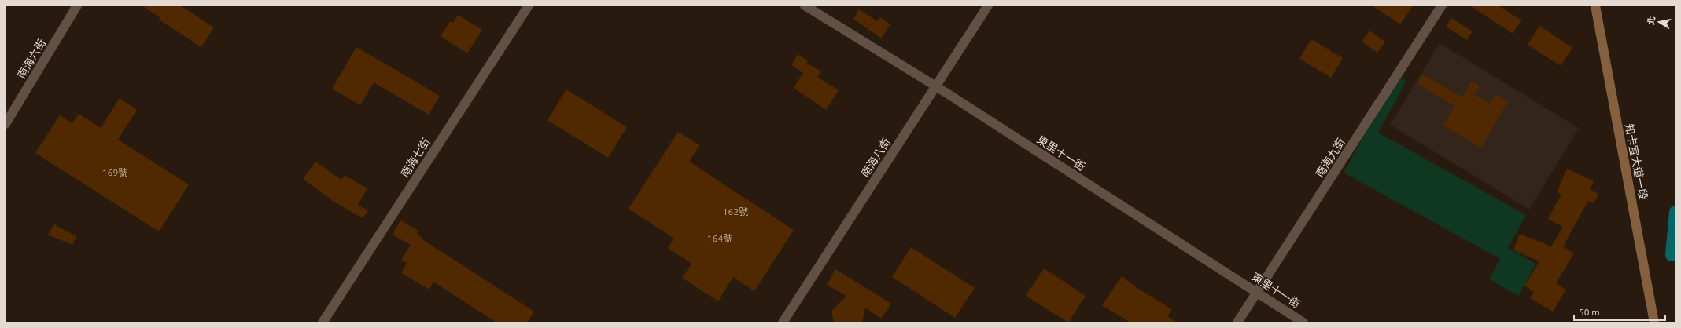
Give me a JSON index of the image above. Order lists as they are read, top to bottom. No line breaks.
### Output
{"streets":{"street":["南海六街","東里十一街","南海七街","南海八街","南海九街","知卡宣大道一段"]},"crossings":[["東里十一街","南海八街"],["東里十一街","南海九街"]],"house_numbers":["169號","162號","164號"],"scale_bar":"50 m","north":"left"}
